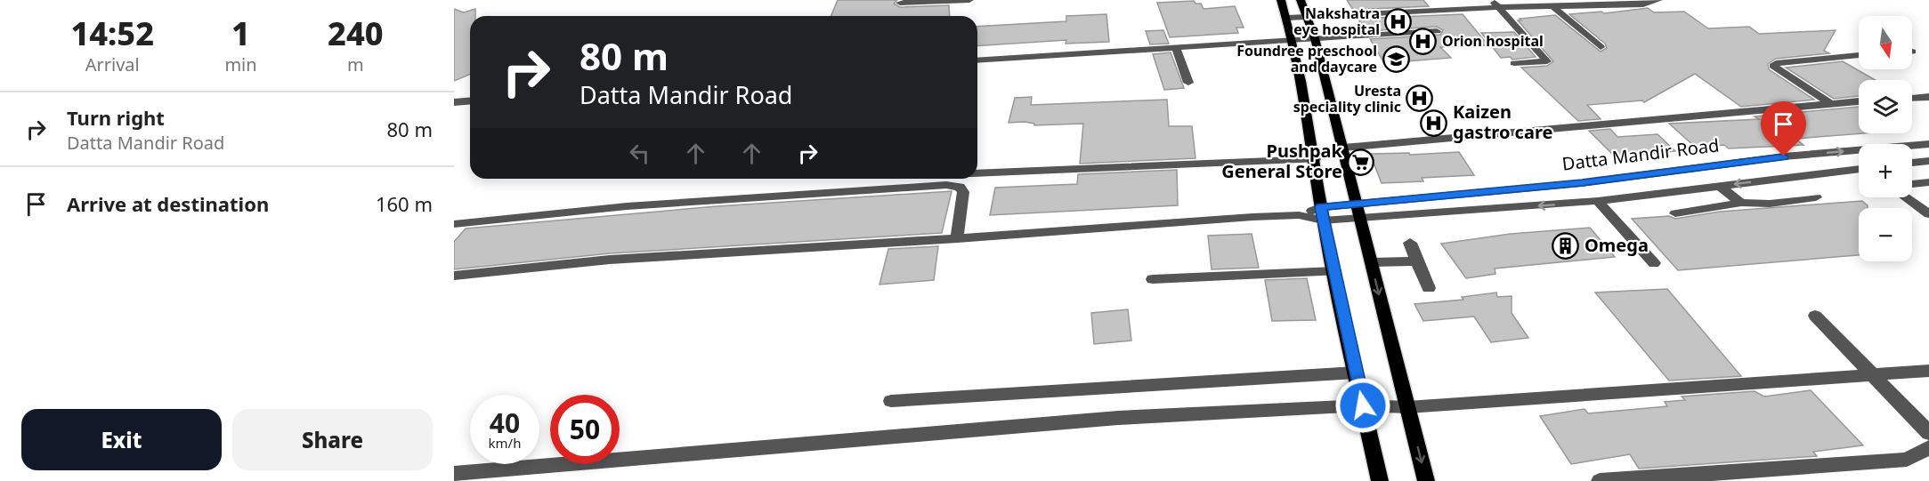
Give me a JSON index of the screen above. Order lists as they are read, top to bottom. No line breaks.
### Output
{"streets":{"street":["Datta Mandir Road"]},"places":{"hospital":["Nakshatra eye hospital","Orion hospital","Uresta speciality clinic","Kaizen gastro care"],"school or university":["Foundree preschool and daycare"],"supermarket":["Pushpak General Store"],"building":["Omega"]},"north":"bottom","page":{"eta":["14:52","Arrival","1","min","240","m"],"map_buttons":["+","−"],"turn":["80 m","Datta Mandir Road"],"list":[{"name":"Turn right","note":"Datta Mandir Road","value":"80 m"},{"name":"Arrive at destination","value":"160 m"}],"speed":"40 km/h","limit":"50","buttons":["Exit","Share"]}}
